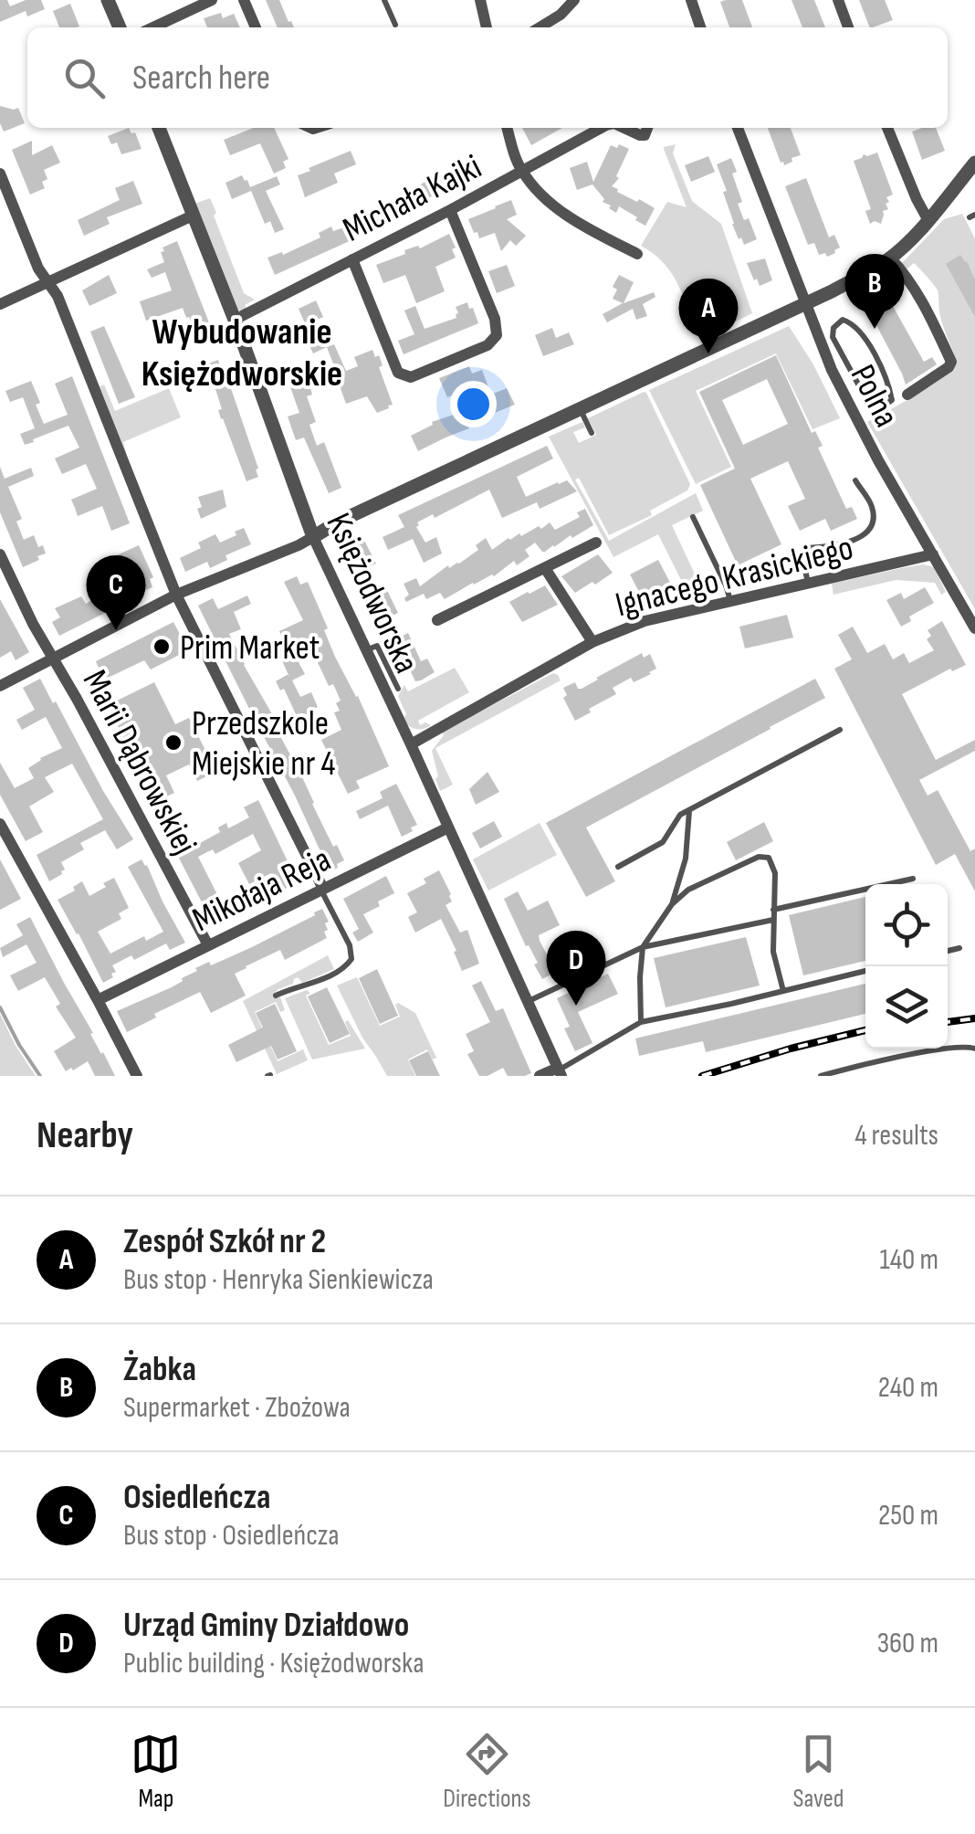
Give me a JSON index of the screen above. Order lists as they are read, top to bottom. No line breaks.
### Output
{"streets":{"street":["Michała Kajki","Polna","Ignacego Krasickiego","Księżodworska","Marii Dąbrowskiej","Mikołaja Reja"]},"crossings":[["Michała Kajki","Księżodworska"],["Polna","Ignacego Krasickiego"],["Ignacego Krasickiego","Księżodworska"],["Księżodworska","Mikołaja Reja"],["Marii Dąbrowskiej","Mikołaja Reja"]],"districts":["Wybudowanie Księżodworskie"],"places":["Prim Market","Przedszkole Miejskie nr 4"],"page":{"search":"Search here","pins":["B","A","C","D"],"heading":["Nearby","4 results"],"list":[{"mark":"A","name":"Zespół Szkół nr 2","note":"Bus stop · Henryka Sienkiewicza","value":"140 m"},{"mark":"B","name":"Żabka","note":"Supermarket · Zbożowa","value":"240 m"},{"mark":"C","name":"Osiedleńcza","note":"Bus stop · Osiedleńcza","value":"250 m"},{"mark":"D","name":"Urząd Gminy Działdowo","note":"Public building · Księżodworska","value":"360 m"}],"nav":["Map","Directions","Saved"]}}
